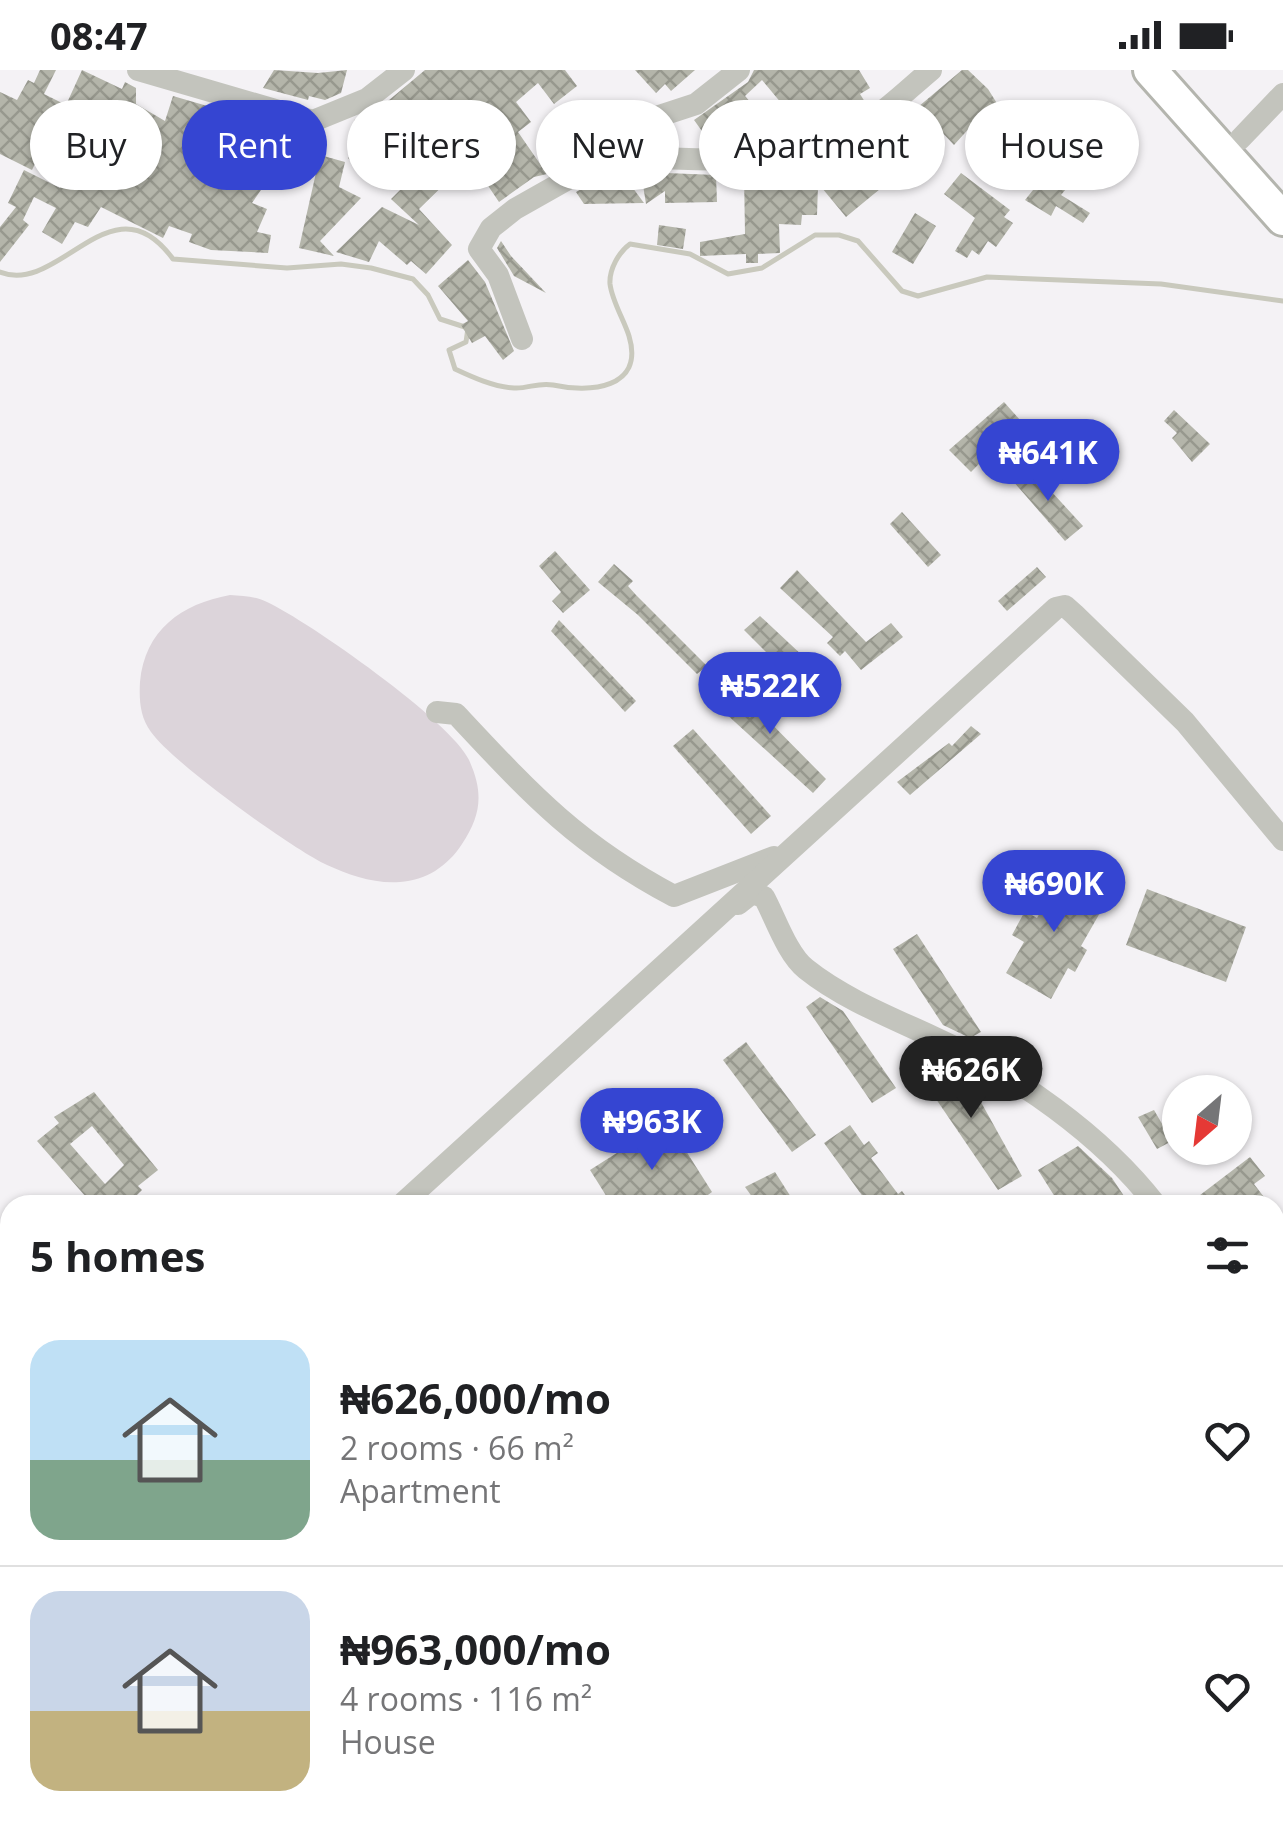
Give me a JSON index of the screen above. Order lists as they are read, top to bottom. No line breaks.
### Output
{"north":"bottom left","page":{"status":"08:47","chip":["Buy","Rent","Filters","New","Apartment","House"],"price":["₦641K","₦522K","₦690K","₦626K","₦963K"],"heading":"5 homes","list":[{"name":"₦626,000/mo","note":"2 rooms · 66 m² · Apartment"},{"name":"₦963,000/mo","note":"4 rooms · 116 m² · House"}]}}
